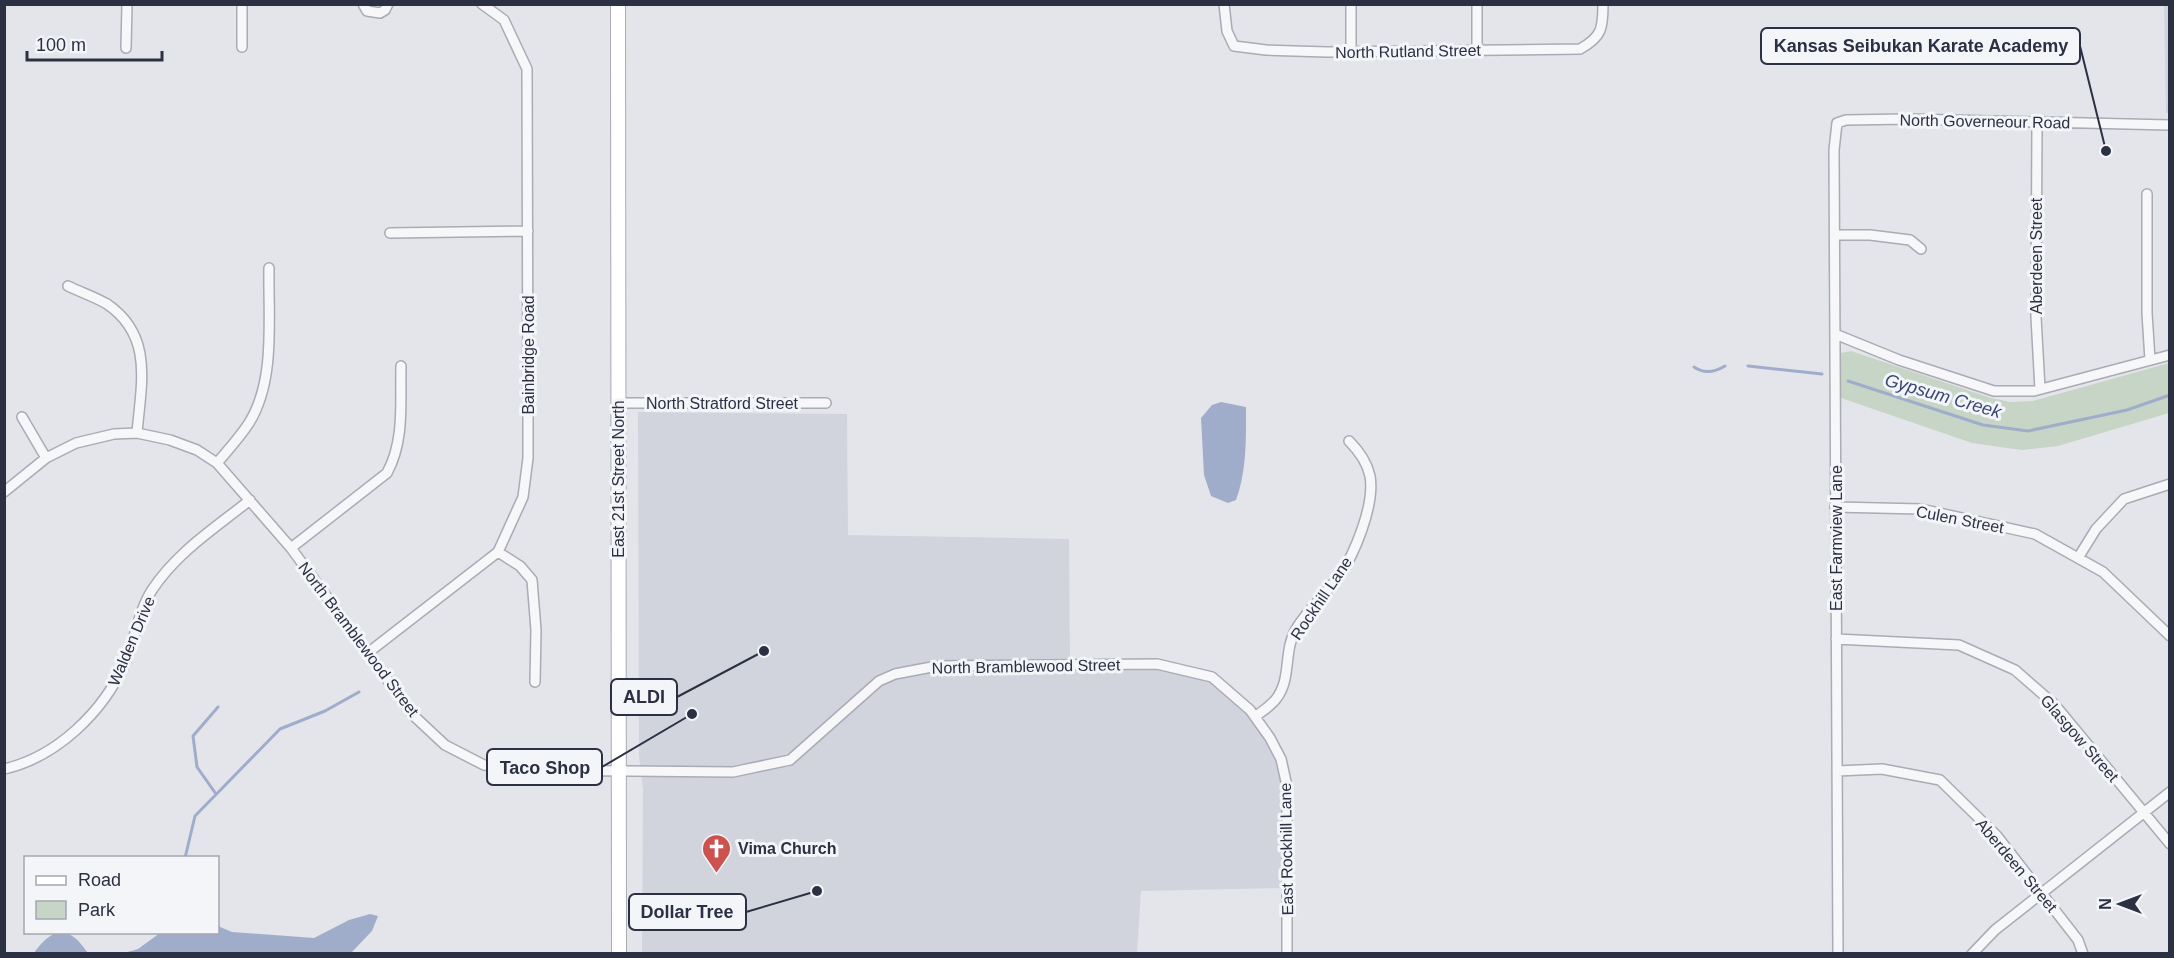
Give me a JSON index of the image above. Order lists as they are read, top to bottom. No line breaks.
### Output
{"streets":{"main road":["East 21st Street North"],"street":["North Rutland Street","North Governeour Road","Aberdeen Street","Bainbridge Road","North Stratford Street","Culen Street","East Farmview Lane","Rockhill Lane","North Bramblewood Street","Walden Drive","Glasgow Street","East Rockhill Lane"]},"crossings":[["North Governeour Road","Aberdeen Street"],["North Governeour Road","East Farmview Lane"],["Aberdeen Street","East Farmview Lane"],["Bainbridge Road","North Bramblewood Street"],["North Stratford Street","East 21st Street North"],["East 21st Street North","North Bramblewood Street"],["Culen Street","East Farmview Lane"],["East Farmview Lane","Glasgow Street"],["Rockhill Lane","North Bramblewood Street"],["Rockhill Lane","East Rockhill Lane"],["North Bramblewood Street","Walden Drive"],["North Bramblewood Street","East Rockhill Lane"]],"water":["Gypsum Creek"],"places":{"other":["Kansas Seibukan Karate Academy","ALDI","Taco Shop","Dollar Tree"],"church":["Vima Church"]},"legend":["Road","Park"],"scale_bar":"100 m","north":"left"}
